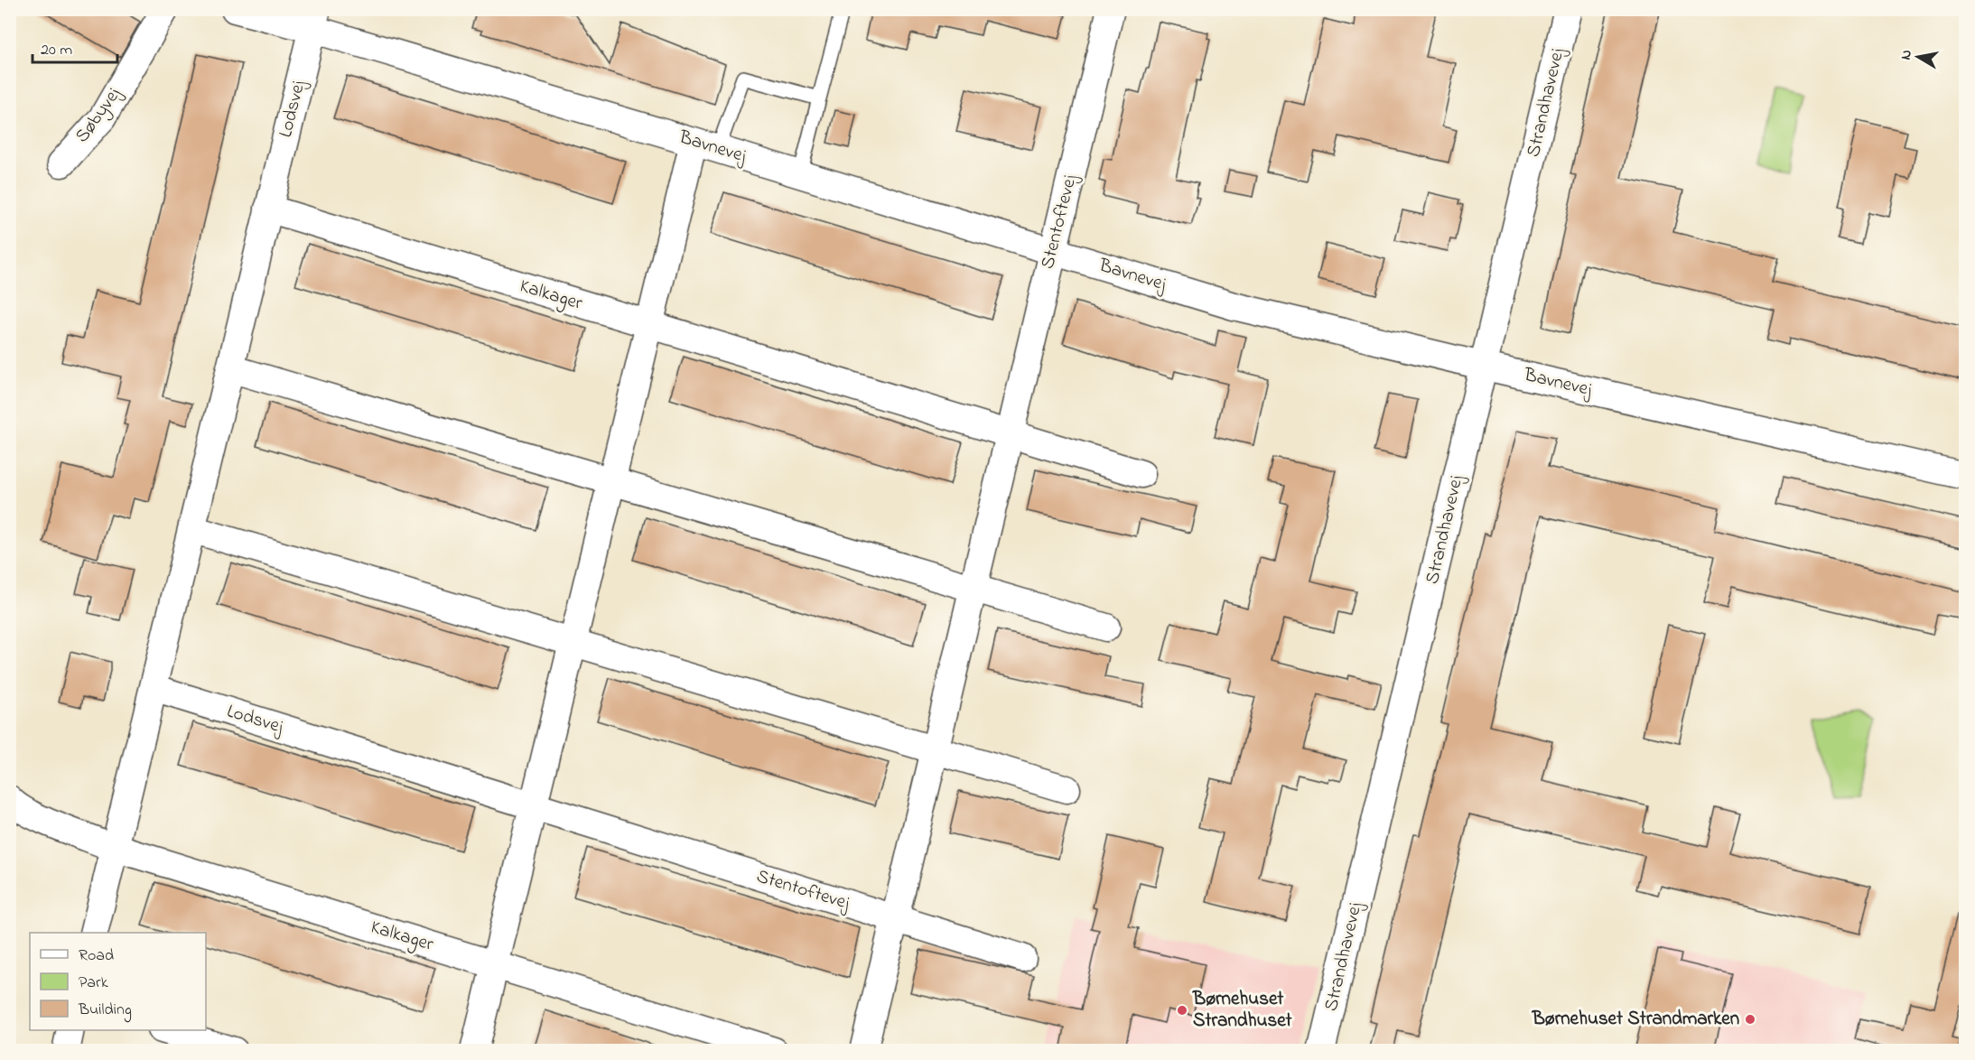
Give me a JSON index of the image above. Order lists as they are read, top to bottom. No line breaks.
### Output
{"streets":{"street":["Strandhavevej","Lodsvej","Søbyvej","Bavnevej","Stentoftevej","Kalkager"]},"crossings":[["Strandhavevej","Bavnevej"],["Lodsvej","Bavnevej"],["Lodsvej","Stentoftevej"],["Lodsvej","Kalkager"],["Bavnevej","Stentoftevej"],["Stentoftevej","Kalkager"]],"places":["Børnehuset Strandhuset","Børnehuset Strandmarken"],"legend":["Road","Park","Building"],"scale_bar":"20 m","north":"left"}
